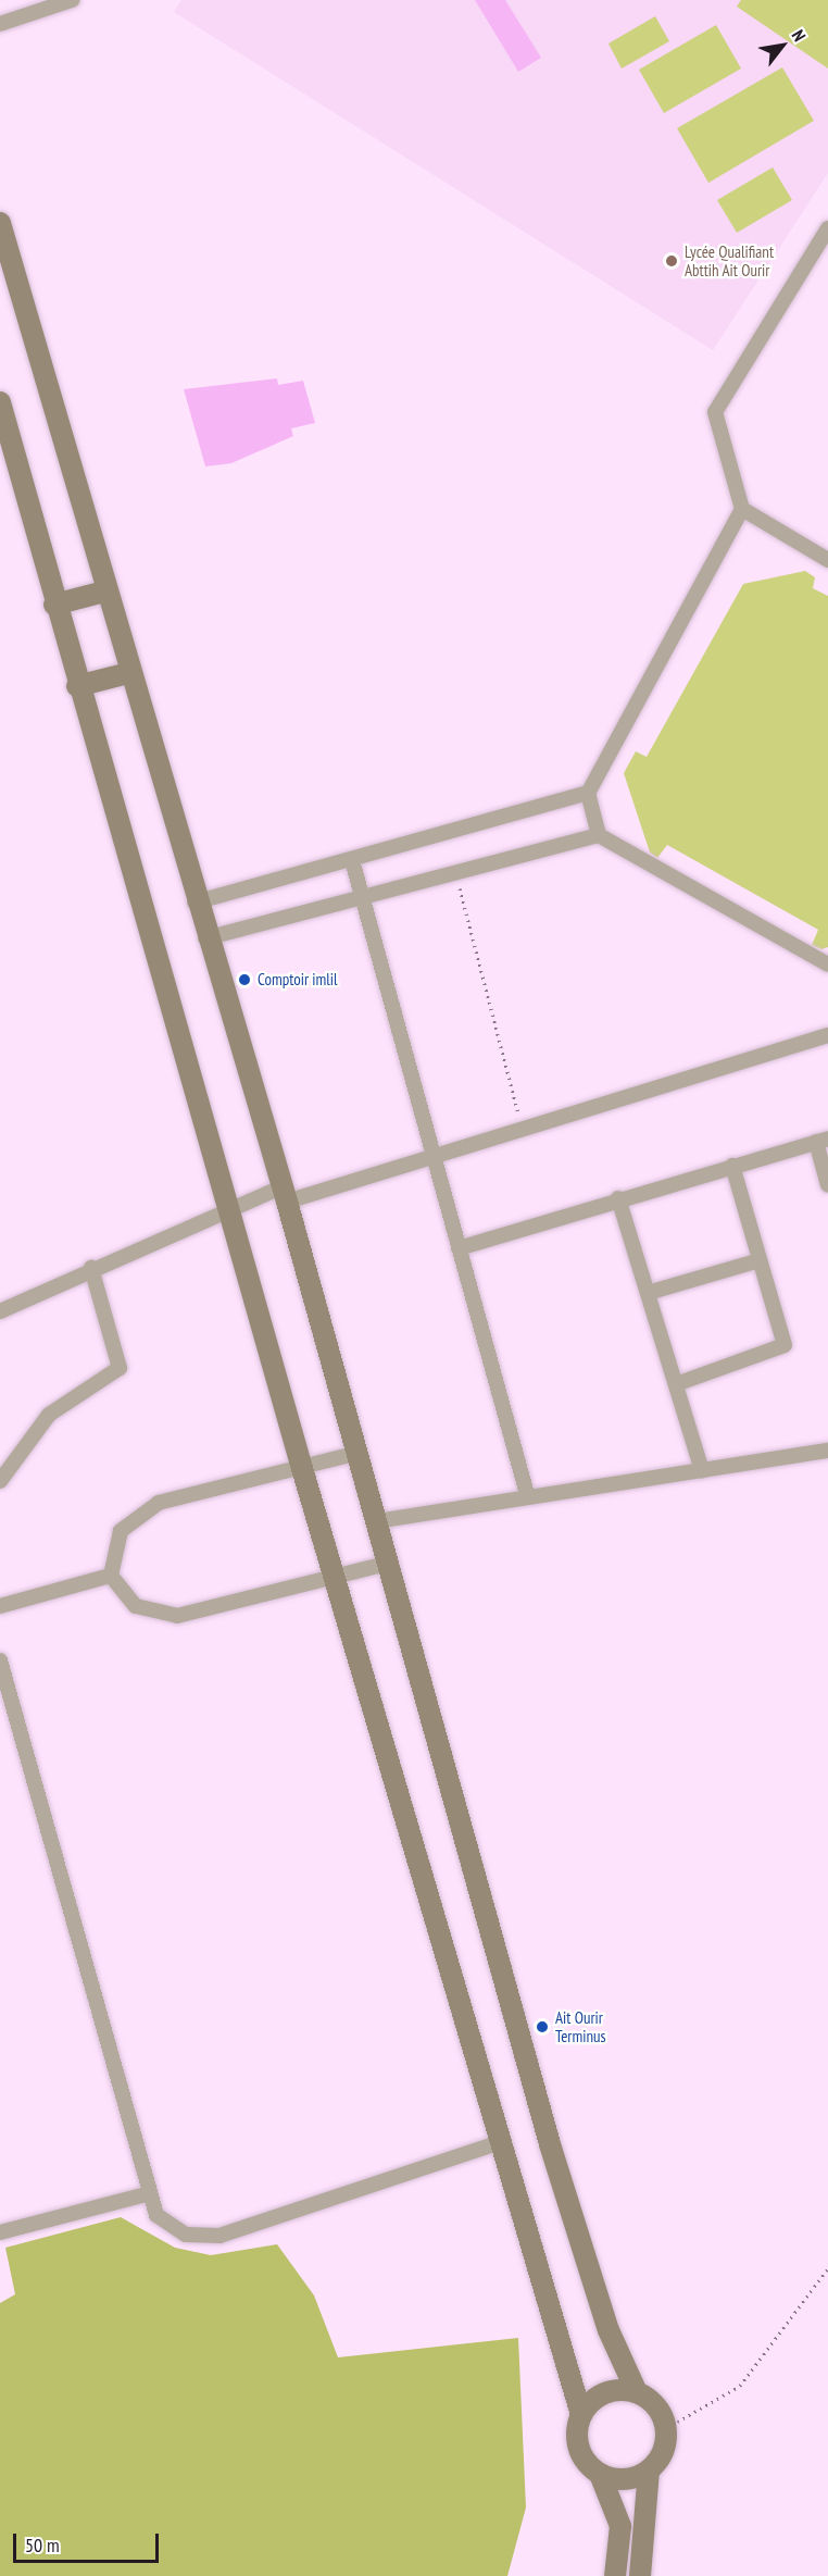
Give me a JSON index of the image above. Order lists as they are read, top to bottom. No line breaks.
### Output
{"places":["Lycée Qualifiant Abttih Ait Ourir","Comptoir imlil","Ait Ourir Terminus"],"scale_bar":"50 m","north":"top right"}
